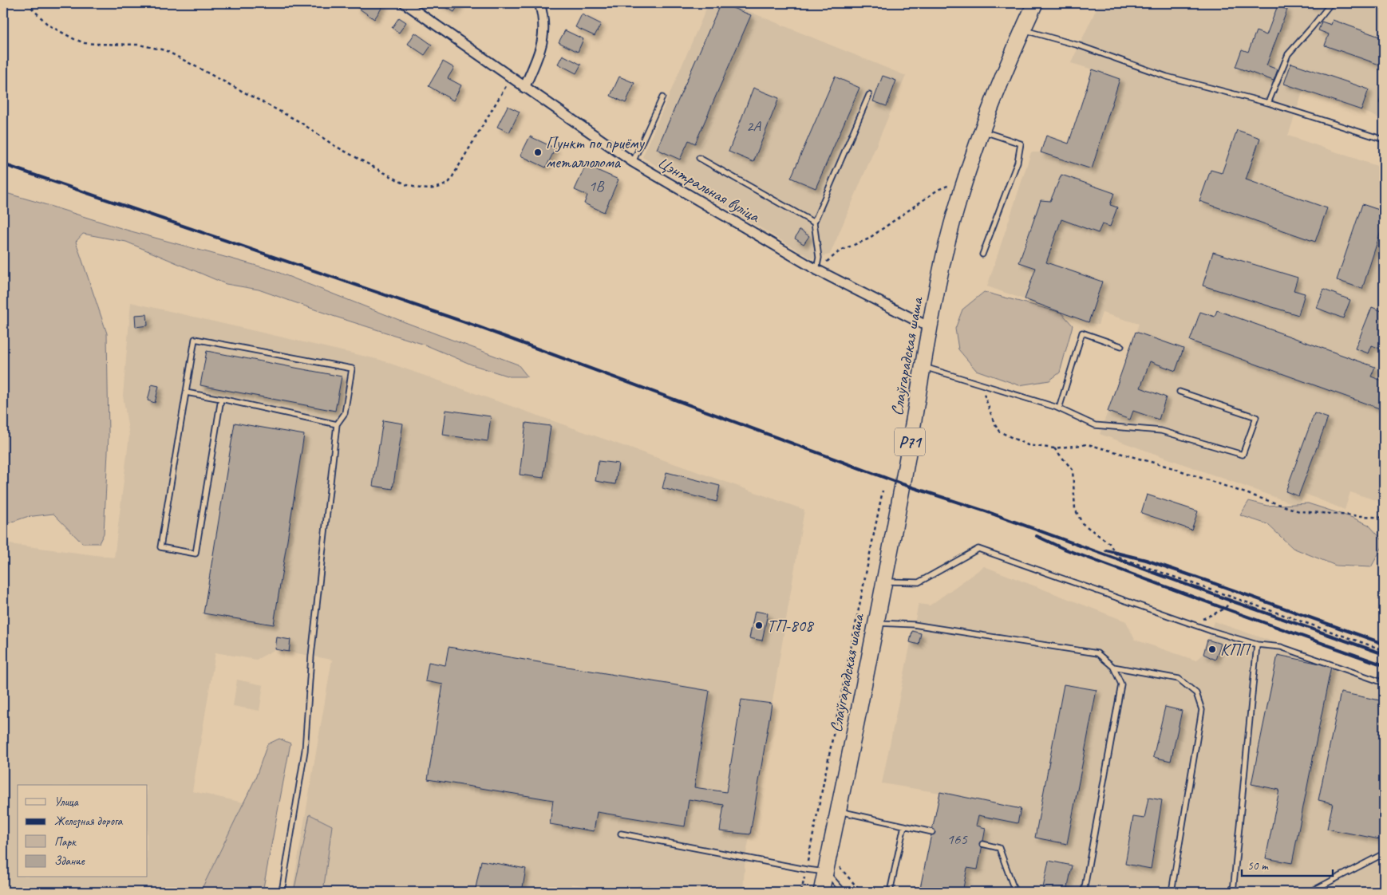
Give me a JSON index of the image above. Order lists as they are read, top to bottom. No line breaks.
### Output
{"streets":{"main road":["Слаўгарадская шаша","Р71"],"street":["Цэнтральная вуліца"]},"crossings":[["Цэнтральная вуліца","Слаўгарадская шаша"]],"places":["Пункт по приёму металлолома","ТП-808","КПП"],"house_numbers":["2А","1В","165"],"legend":["Улица","Железная дорога","Парк","Здание"],"scale_bar":"50 m"}
